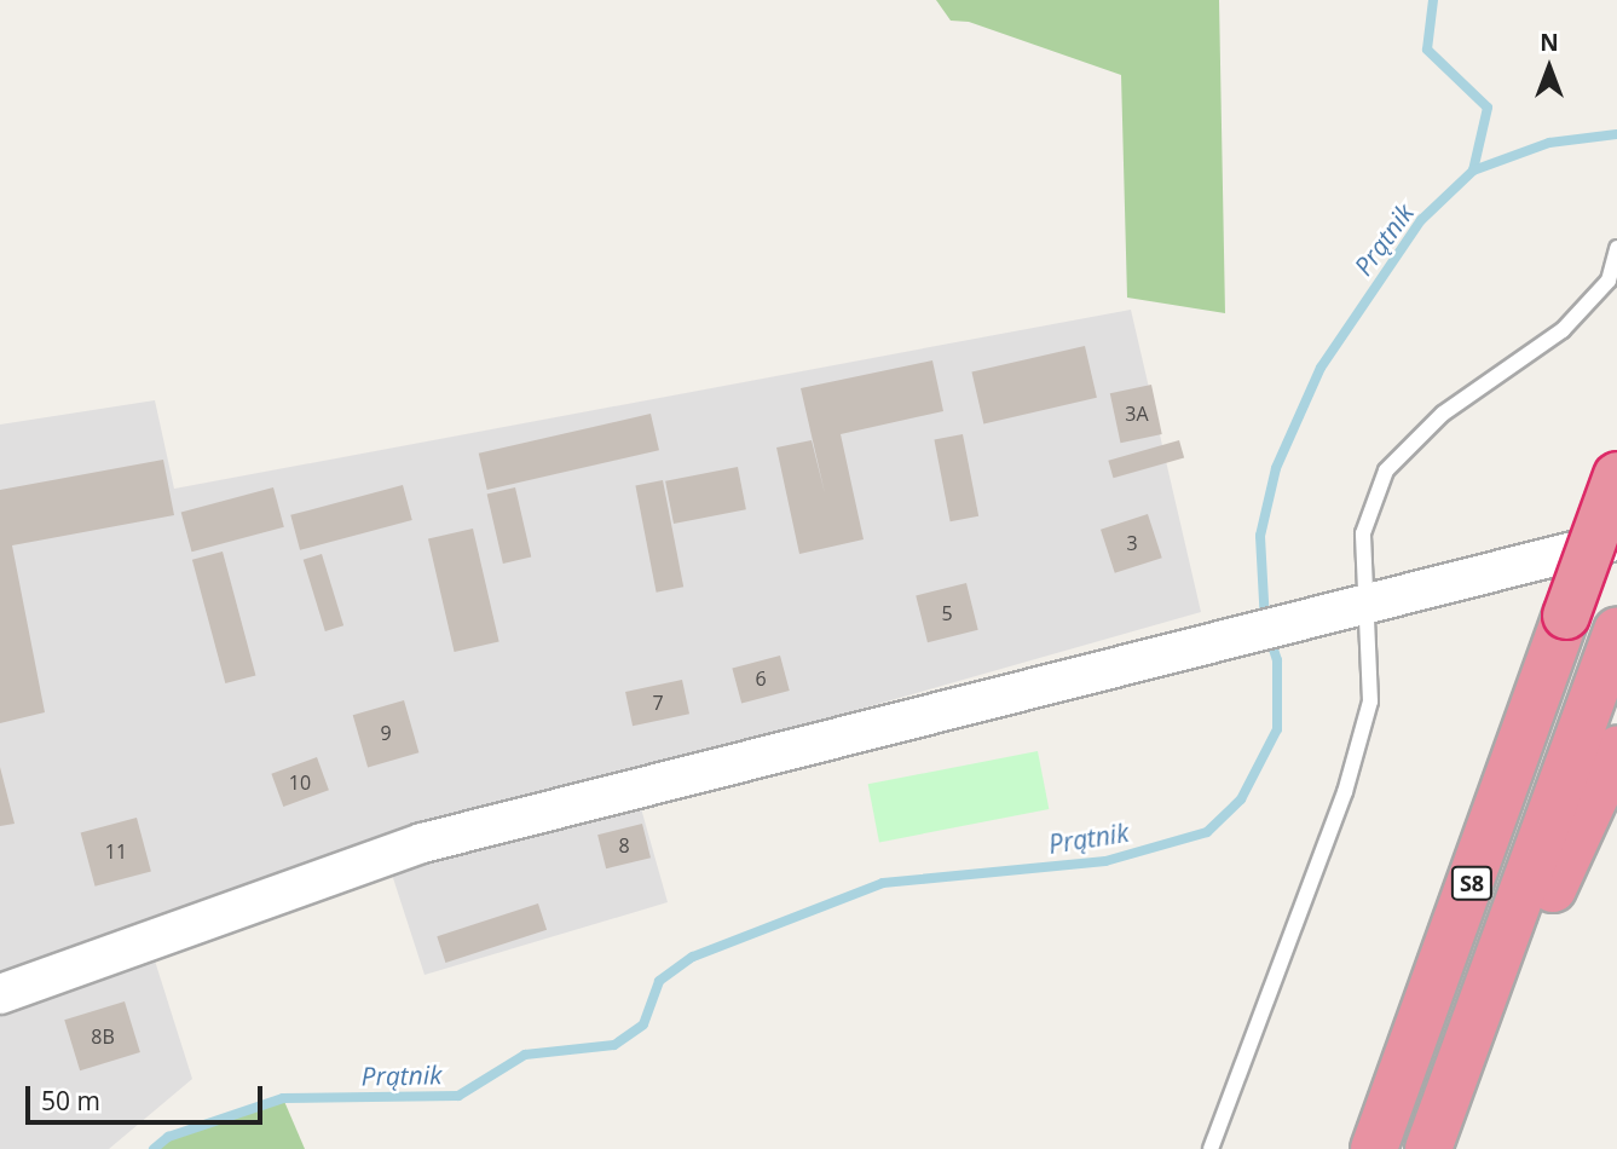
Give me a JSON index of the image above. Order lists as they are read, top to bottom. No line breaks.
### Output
{"streets":{"highway":["S8"]},"water":["Prątnik"],"house_numbers":["3A","3","5","6","7","9","10","8","11","8B"],"scale_bar":"50 m","north":"top"}
